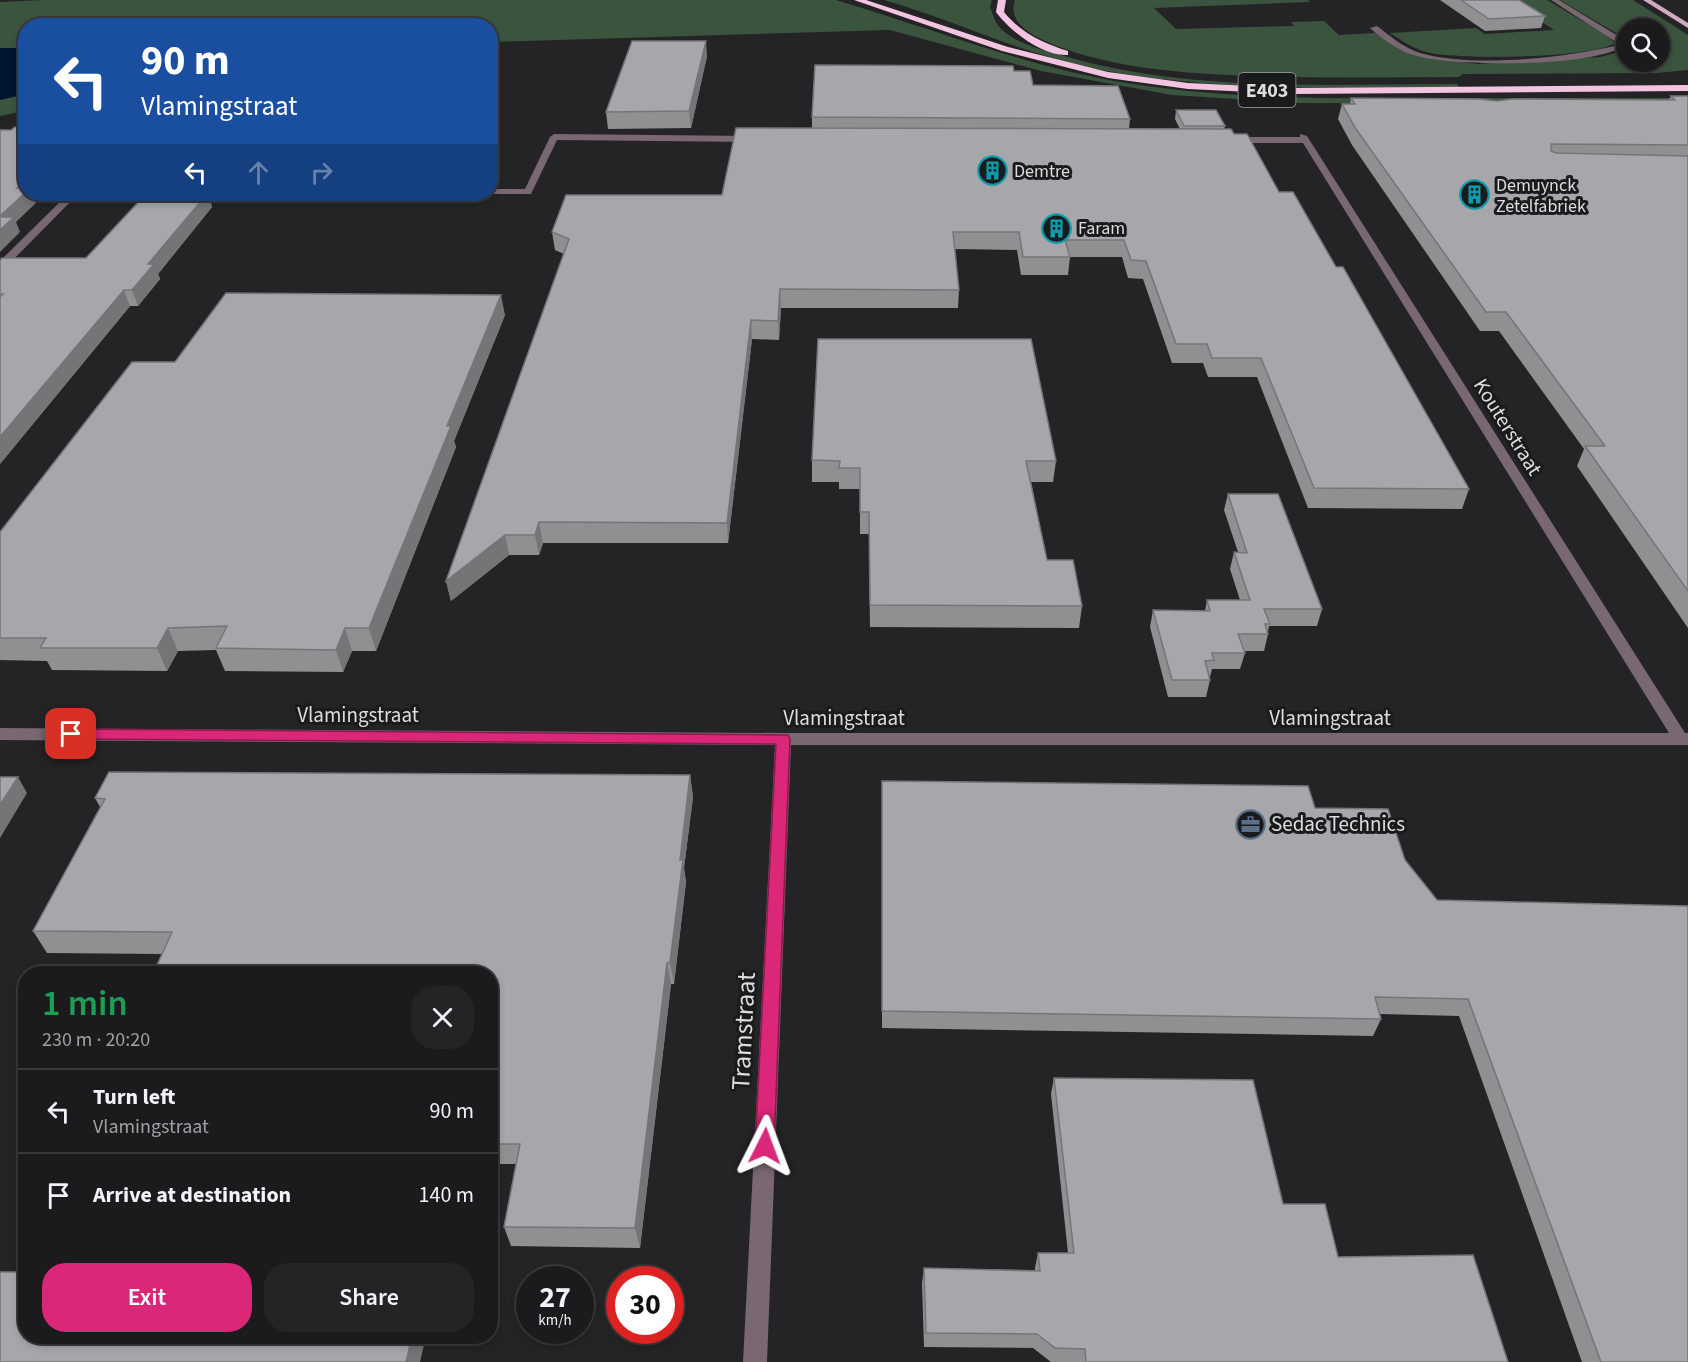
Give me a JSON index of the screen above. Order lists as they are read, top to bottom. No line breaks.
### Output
{"streets":{"highway":["E403"],"street":["Kouterstraat","Vlamingstraat","Tramstraat"]},"crossings":[["Kouterstraat","Vlamingstraat"],["Vlamingstraat","Tramstraat"]],"places":{"building":["Demtre","Demuynck Zetelfabriek","Faram"],"office":["Sedac Technics"]},"page":{"turn":["90 m","Vlamingstraat"],"heading":["1 min","230 m · 20:20"],"list":[{"name":"Turn left","note":"Vlamingstraat","value":"90 m"},{"name":"Arrive at destination","value":"140 m"}],"buttons":["Exit","Share"],"speed":"27 km/h","limit":"30"}}
